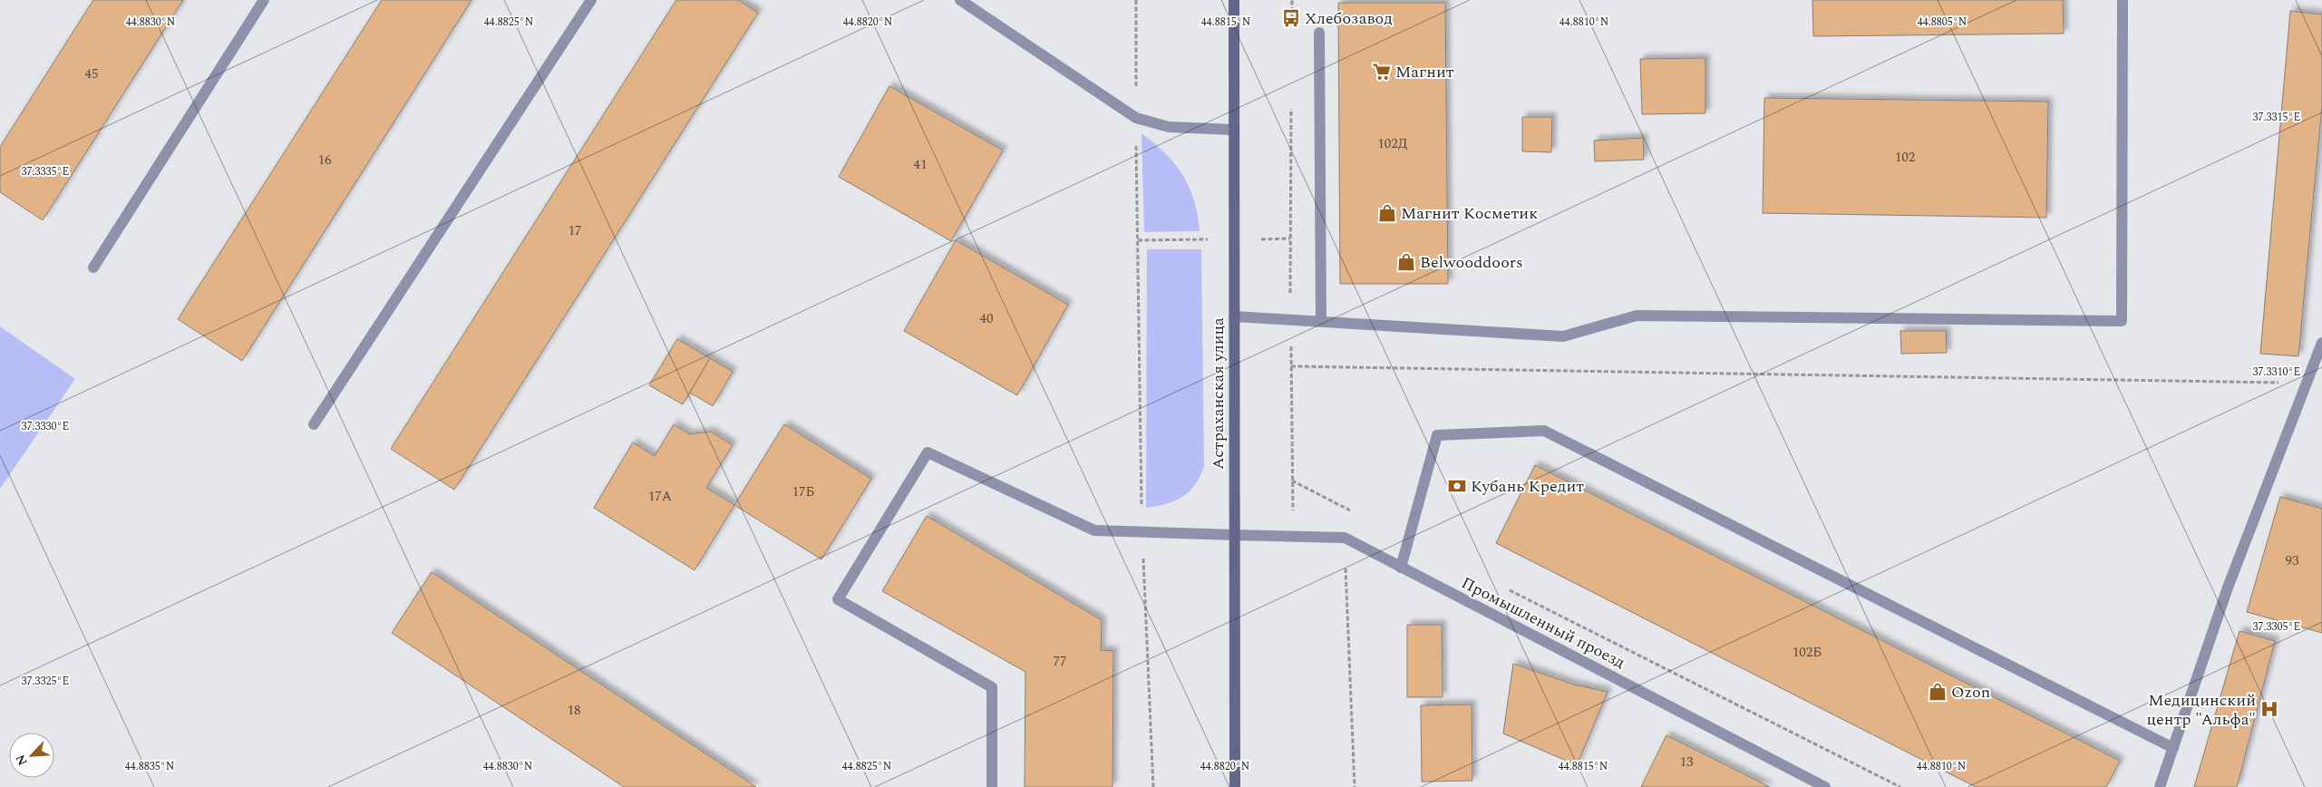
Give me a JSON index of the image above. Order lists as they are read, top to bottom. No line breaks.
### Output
{"streets":{"street":["Астраханская улица","Промышленный проезд"]},"crossings":[["Астраханская улица","Промышленный проезд"]],"places":{"bus stop":["Хлебозавод"],"supermarket":["Магнит"],"shop":["Магнит Косметик","Belwooddoors","Ozon"],"bank":["Кубань Кредит"],"hospital":["Медицинский центр \"Альфа\""]},"house_numbers":["45","102Д","102","16","41","17","40","17Б","17А","93","102Б","77","18","13"],"north":"bottom left","coordinates":["44.8830°N","44.8825°N","44.8820°N","44.8815°N","44.8805°N","44.8810°N","37.3315°E","37.3335°E","37.3310°E","37.3330°E","37.3305°E","37.3325°E","44.8835°N"]}
